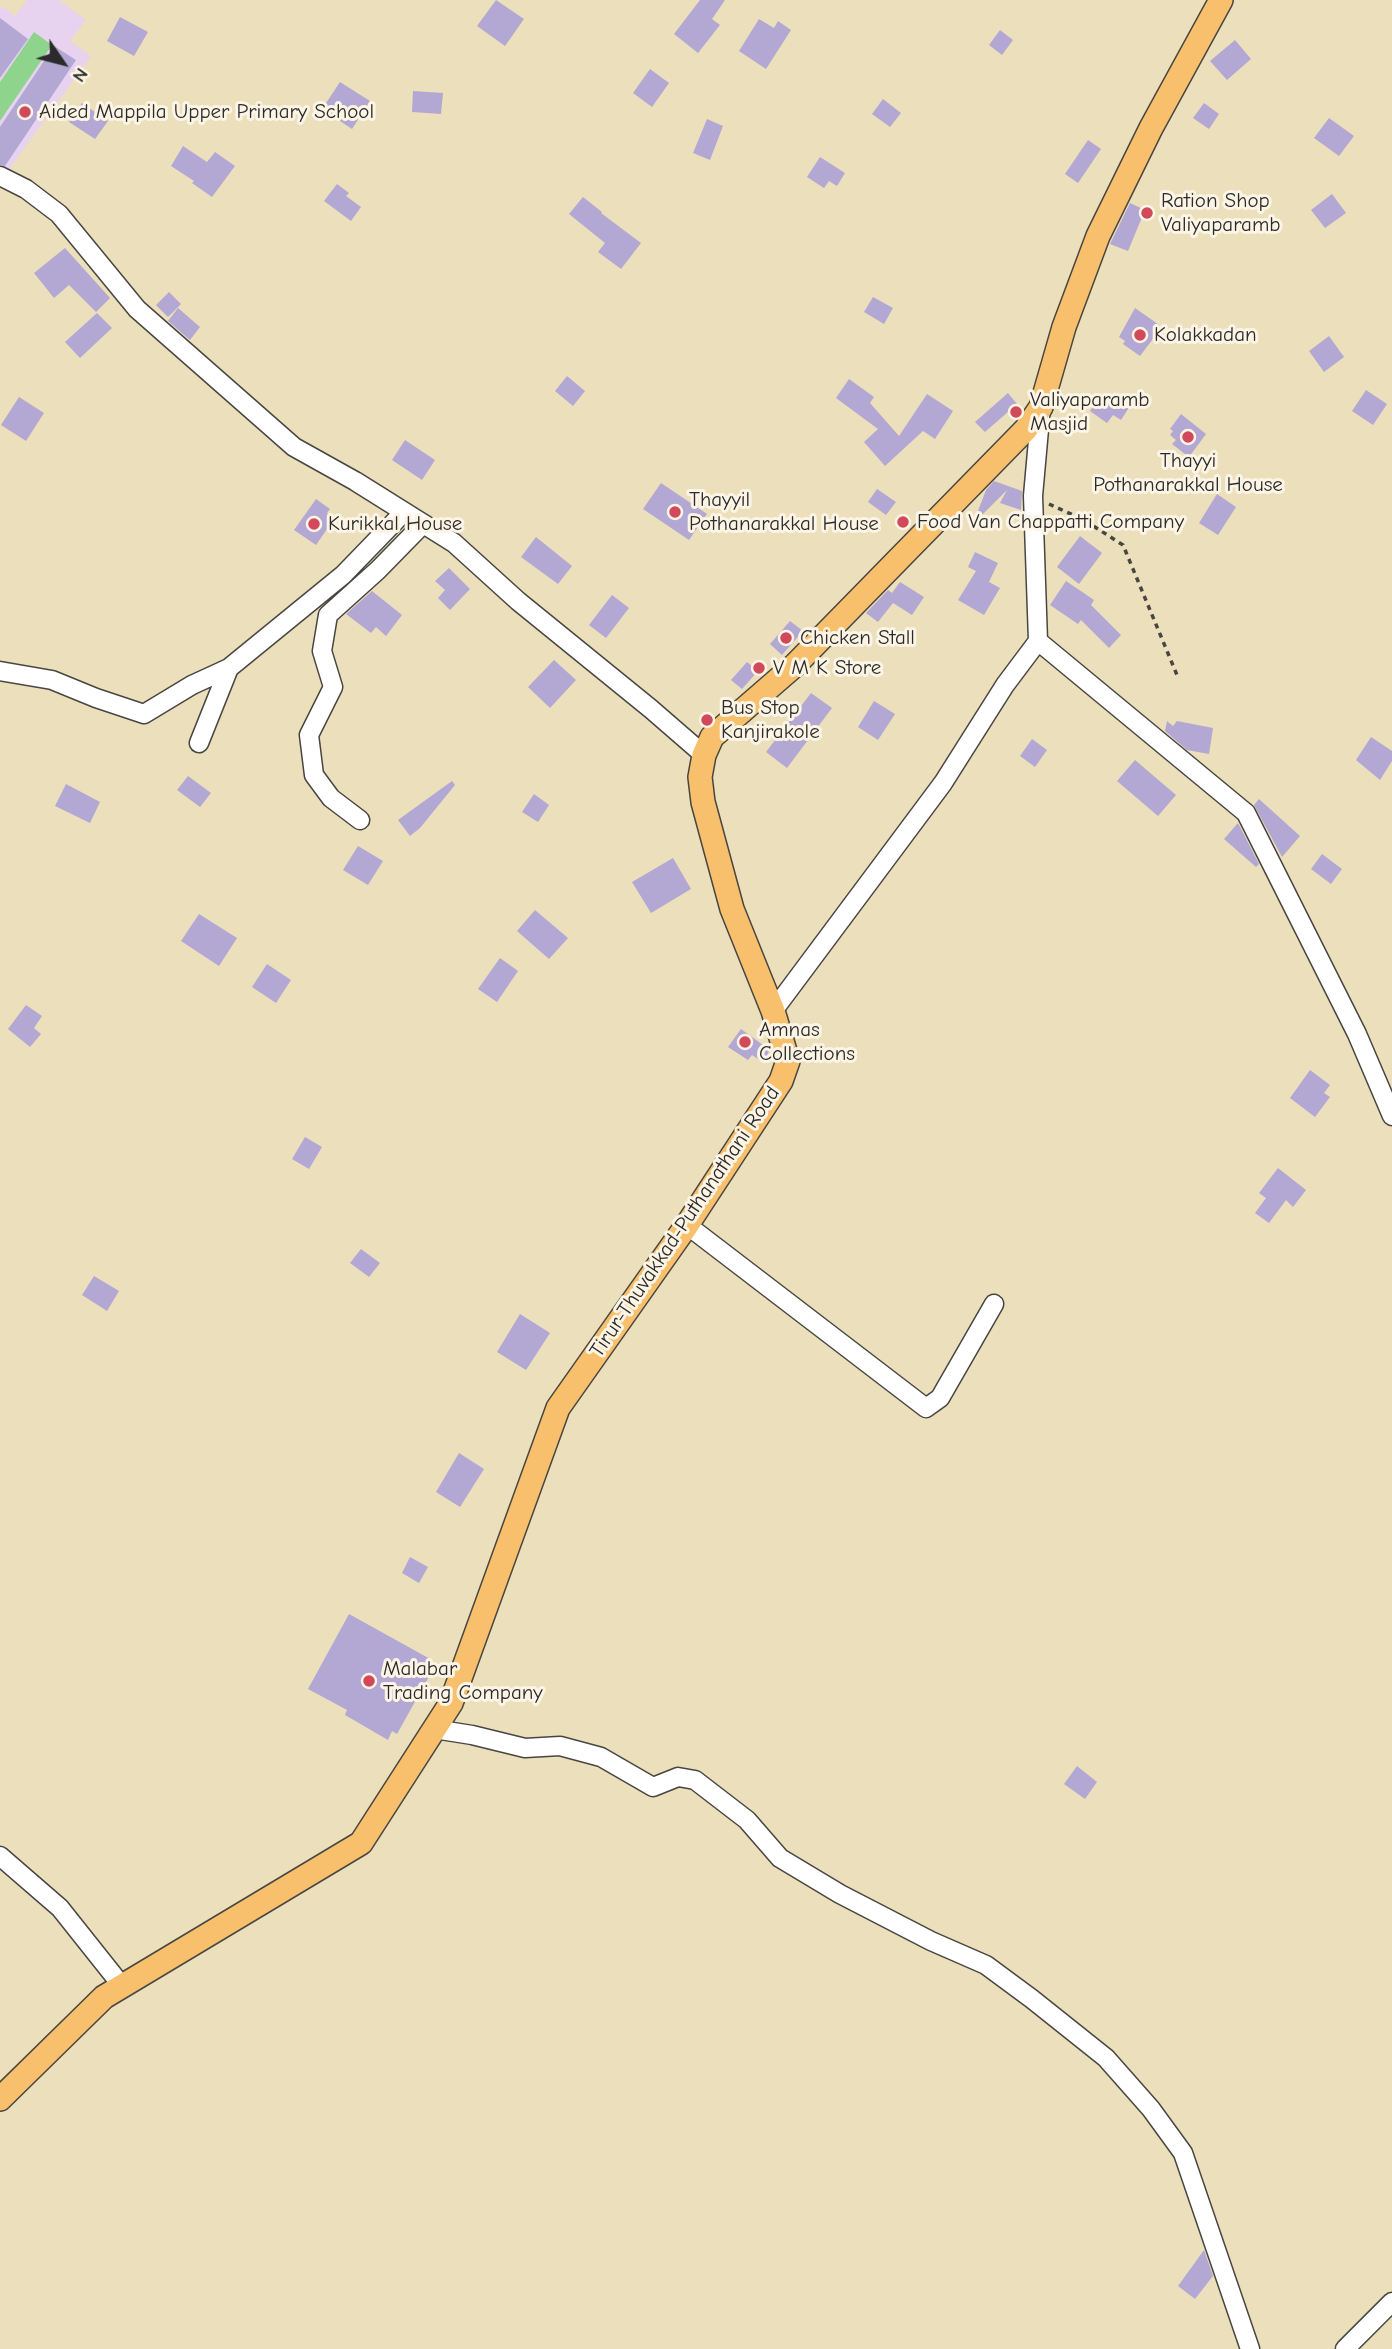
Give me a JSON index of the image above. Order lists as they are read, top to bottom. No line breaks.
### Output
{"streets":{"main road":["Tirur-Thuvakkad-Puthanathani Road"]},"places":["Aided Mappila Upper Primary School","Ration Shop Valiyaparamb","Kolakkadan","Valiyaparamb Masjid","Thayyi Pothanarakkal House","Thayyil Pothanarakkal House","Food Van Chappatti Company","Kurikkal House","Chicken Stall","V M K Store","Bus Stop Kanjirakole","Amnas Collections","Malabar Trading Company"],"north":"bottom right"}
